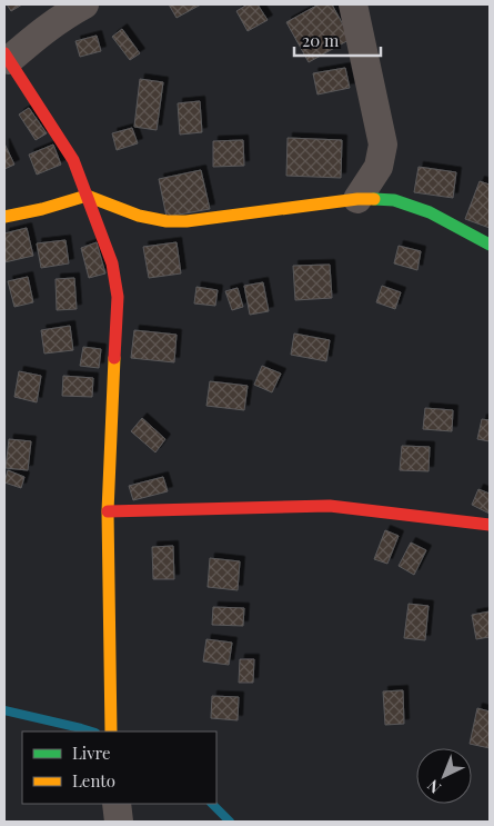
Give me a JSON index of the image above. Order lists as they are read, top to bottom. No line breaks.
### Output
{"legend":["Livre","Lento"],"scale_bar":"20 m","north":"bottom left"}
